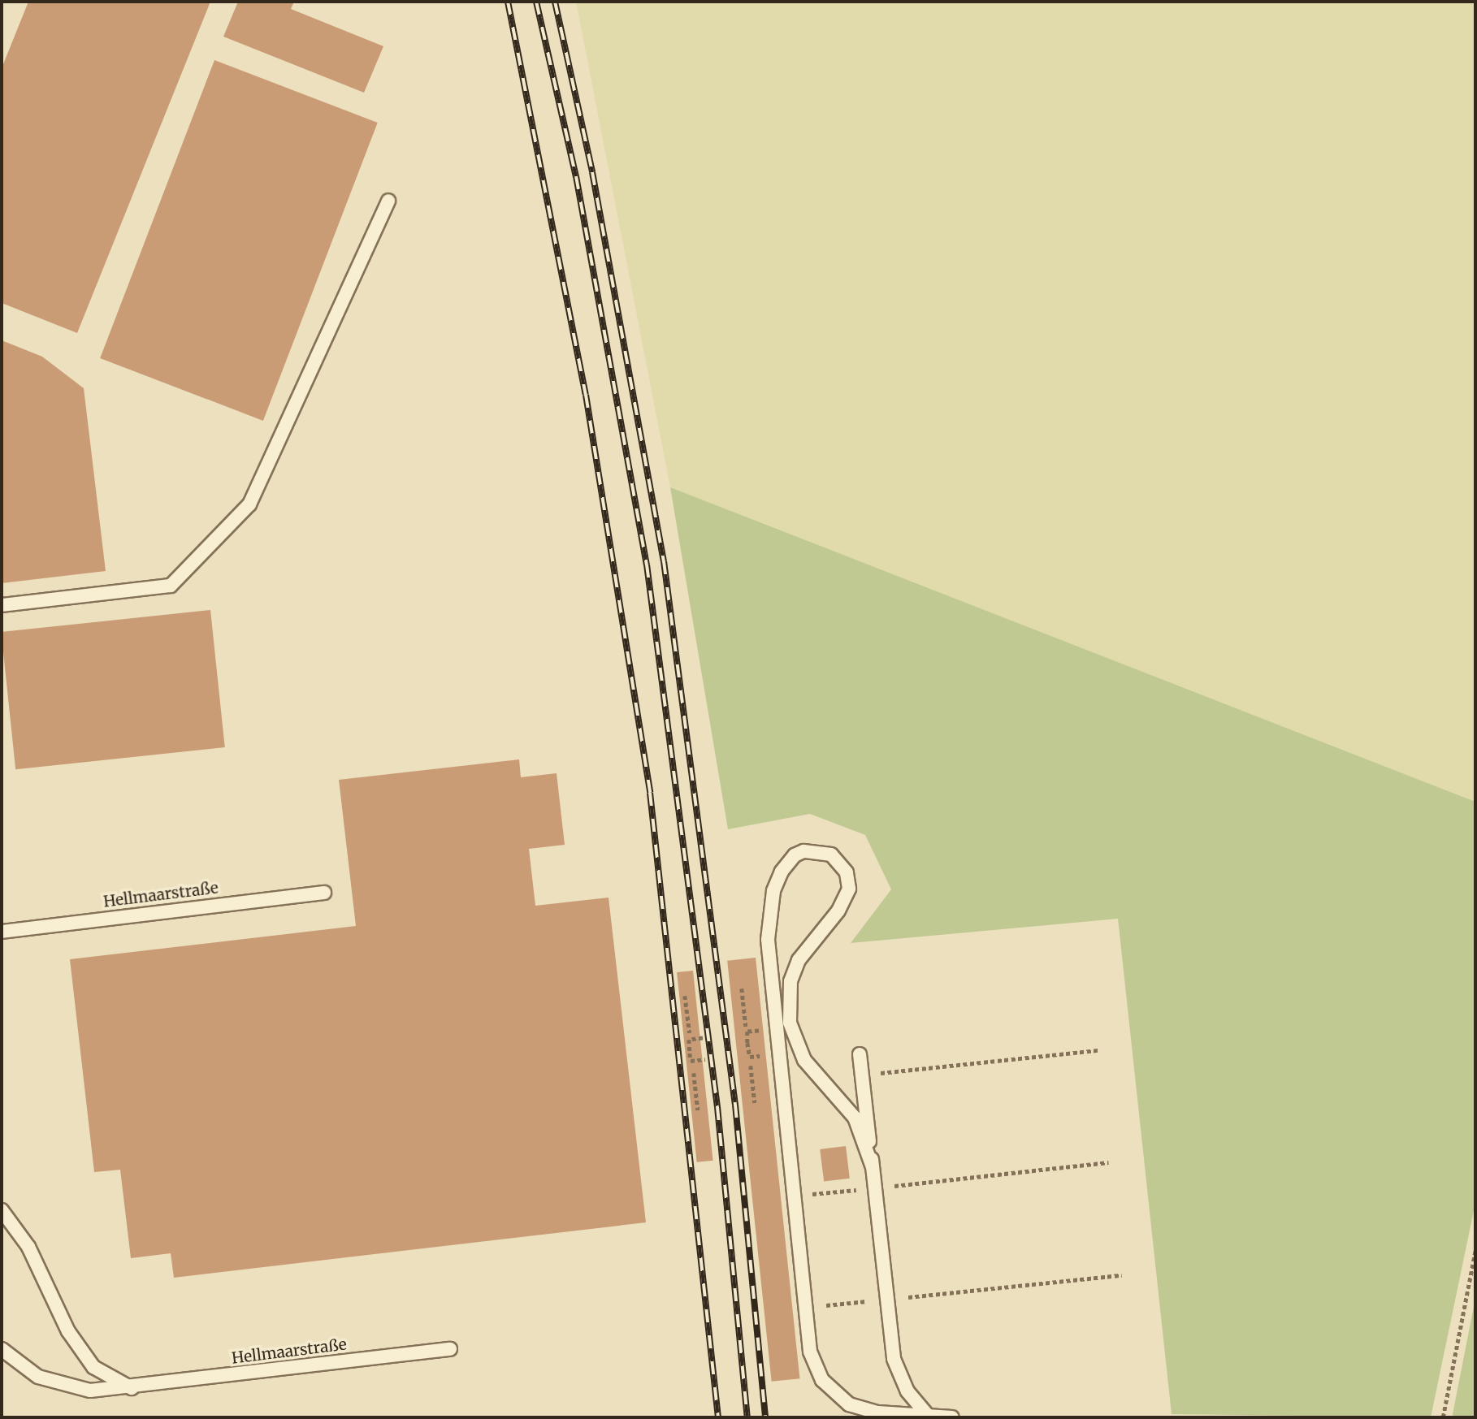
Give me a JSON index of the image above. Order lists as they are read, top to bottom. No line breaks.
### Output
{"streets":{"lane":["Hellmaarstraße"]}}
